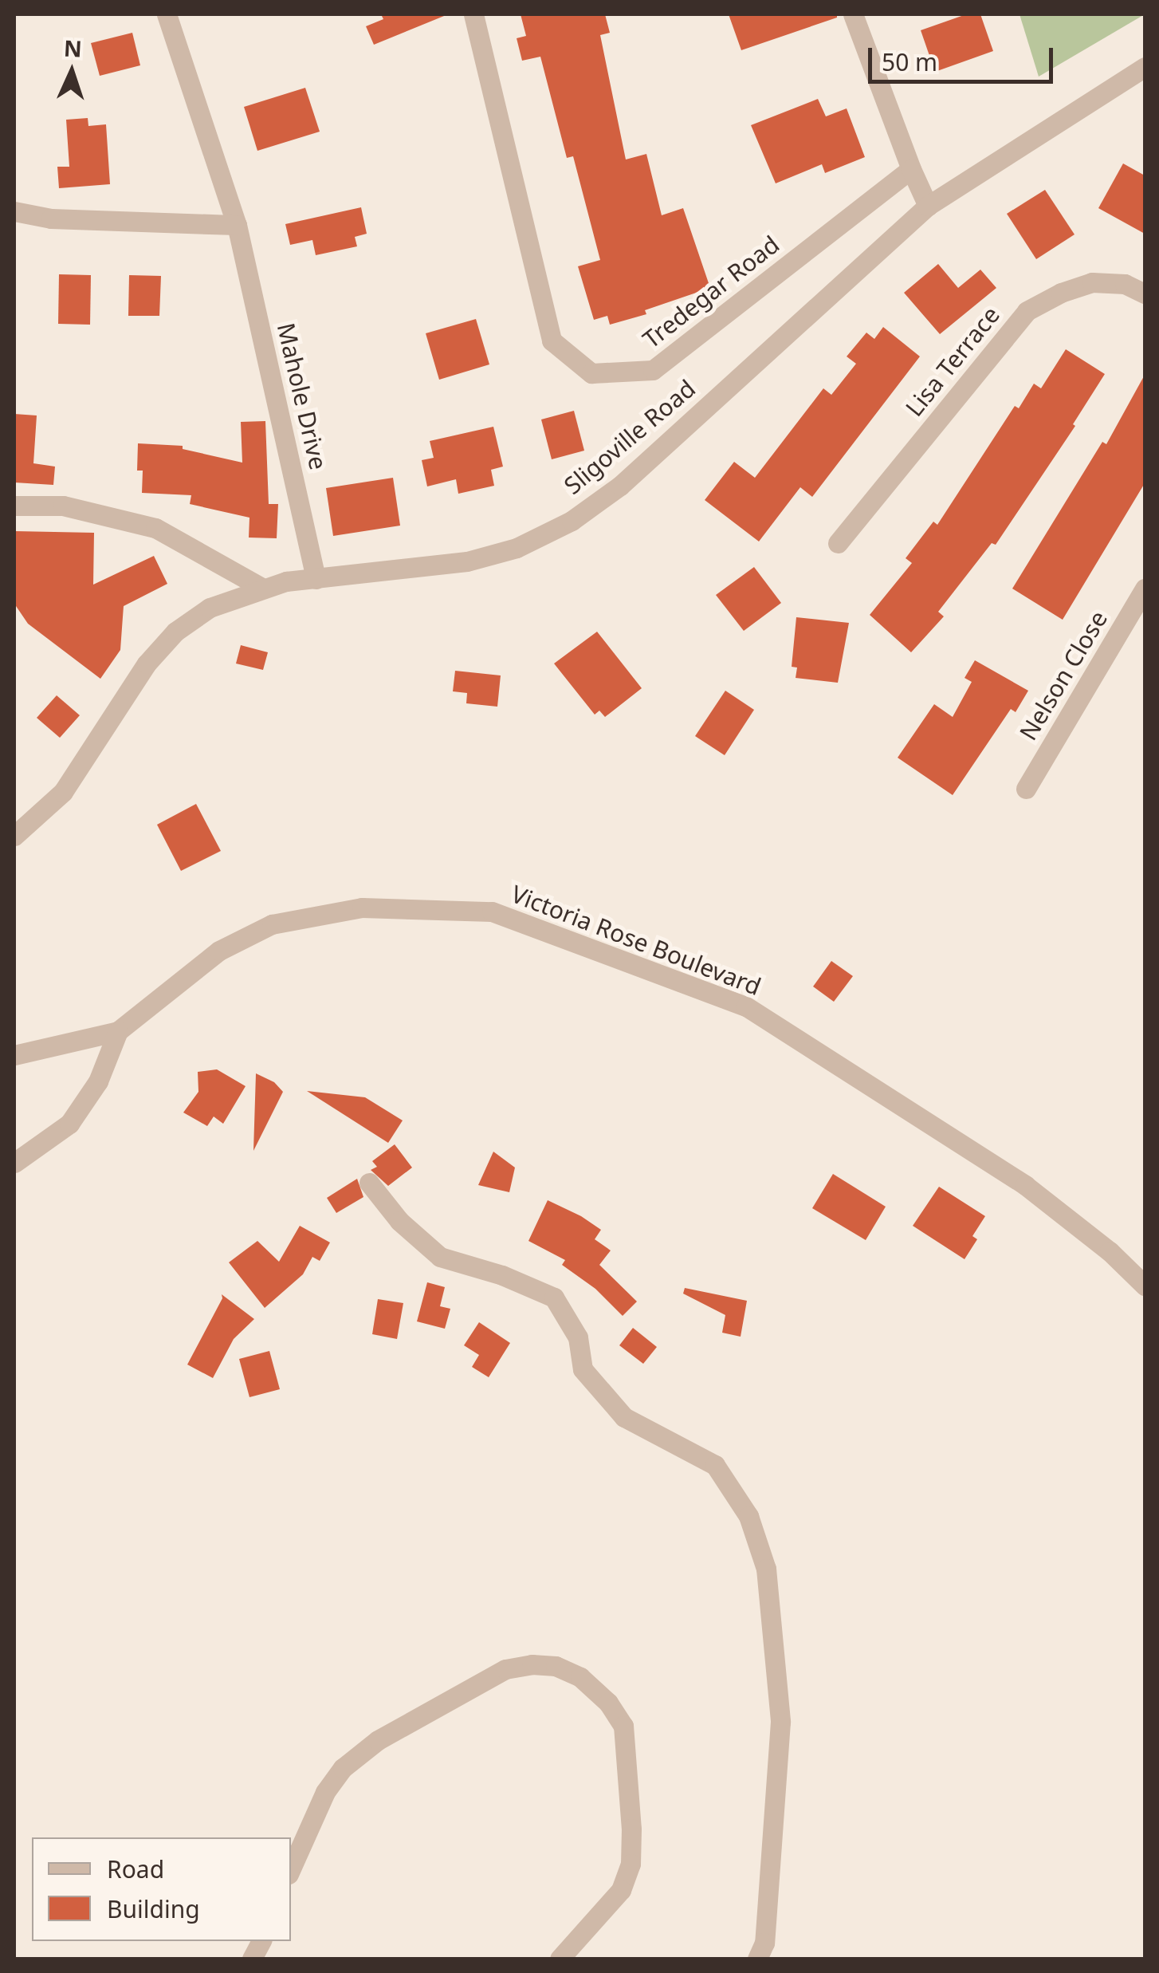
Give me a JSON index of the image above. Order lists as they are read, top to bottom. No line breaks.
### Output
{"streets":{"street":["Tredegar Road","Lisa Terrace","Mahole Drive","Sligoville Road","Nelson Close","Victoria Rose Boulevard"]},"crossings":[["Mahole Drive","Sligoville Road"]],"legend":["Road","Building"],"scale_bar":"50 m","north":"top"}
